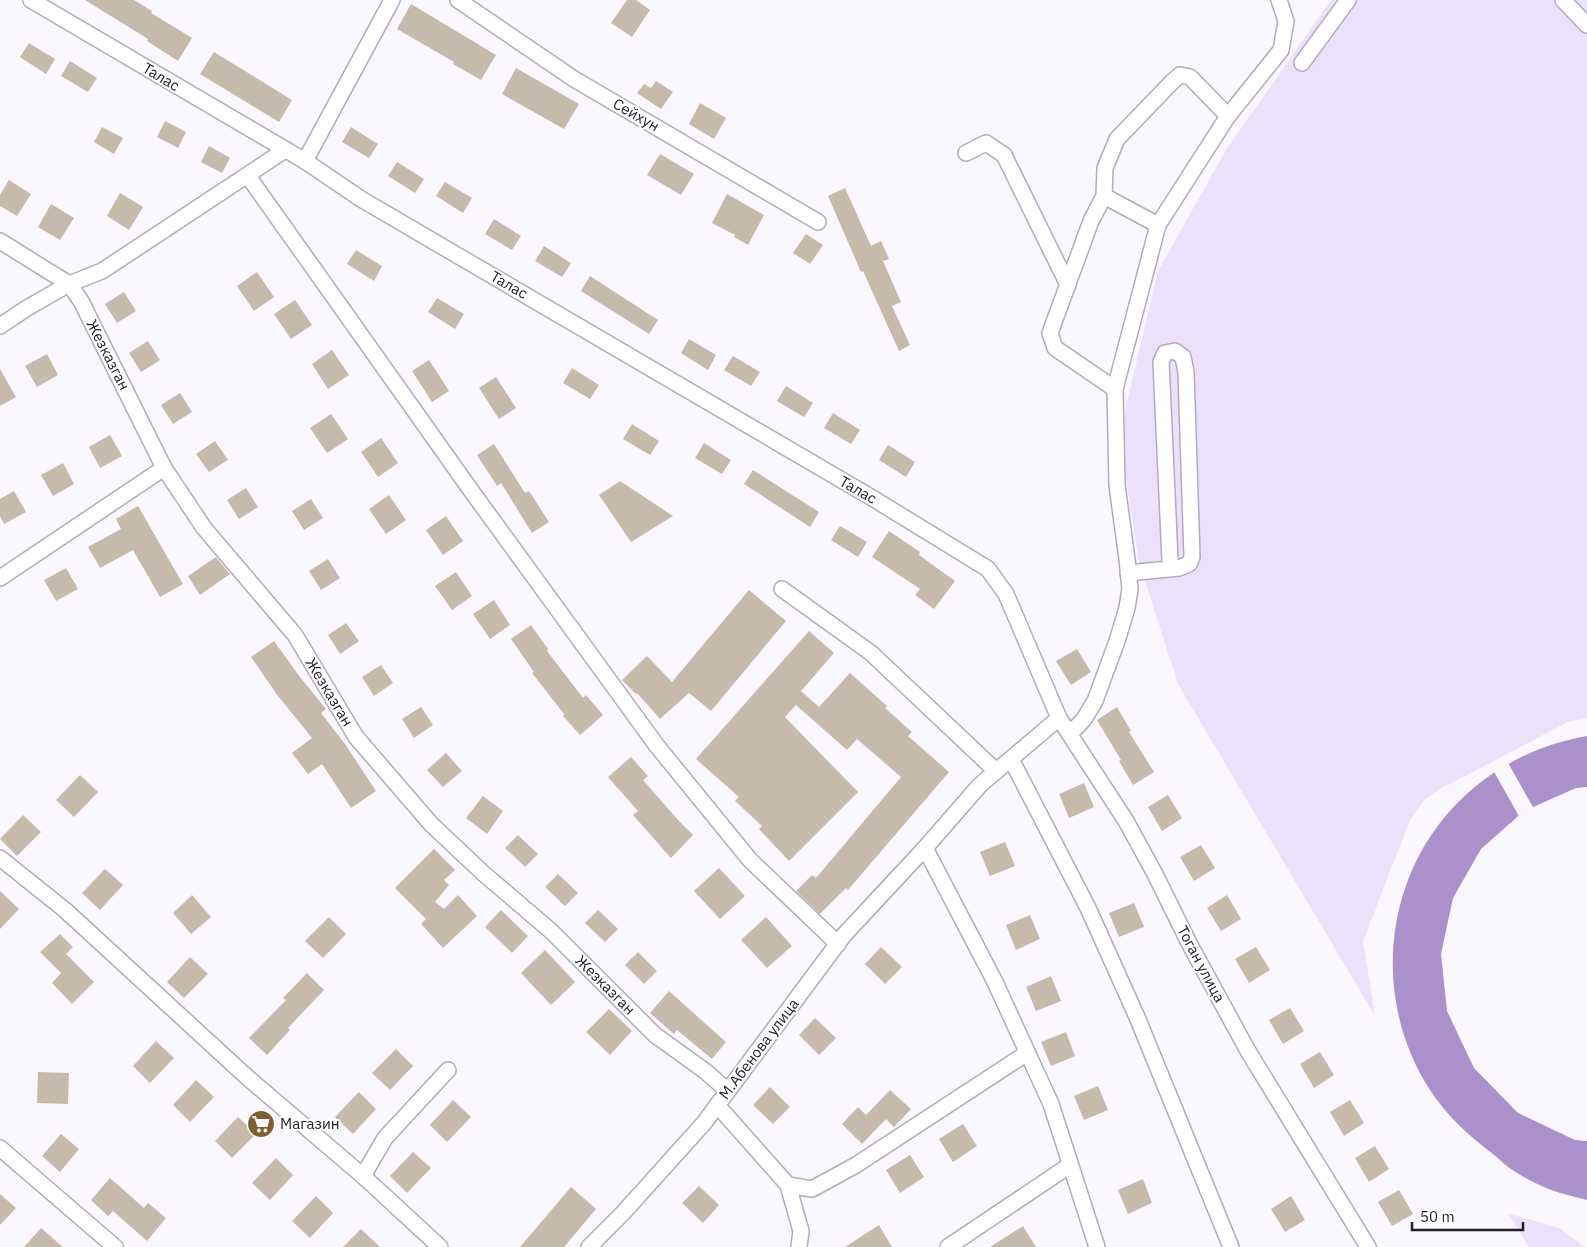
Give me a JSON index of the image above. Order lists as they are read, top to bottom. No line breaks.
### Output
{"streets":{"street":["Талас","Сейхун","Жезказган","Тоган улица","М.Абенова улица"]},"crossings":[["Талас","Тоган улица"],["Жезказган","М.Абенова улица"],["Тоган улица","М.Абенова улица"]],"places":{"supermarket":["Магазин"]},"scale_bar":"50 m"}
